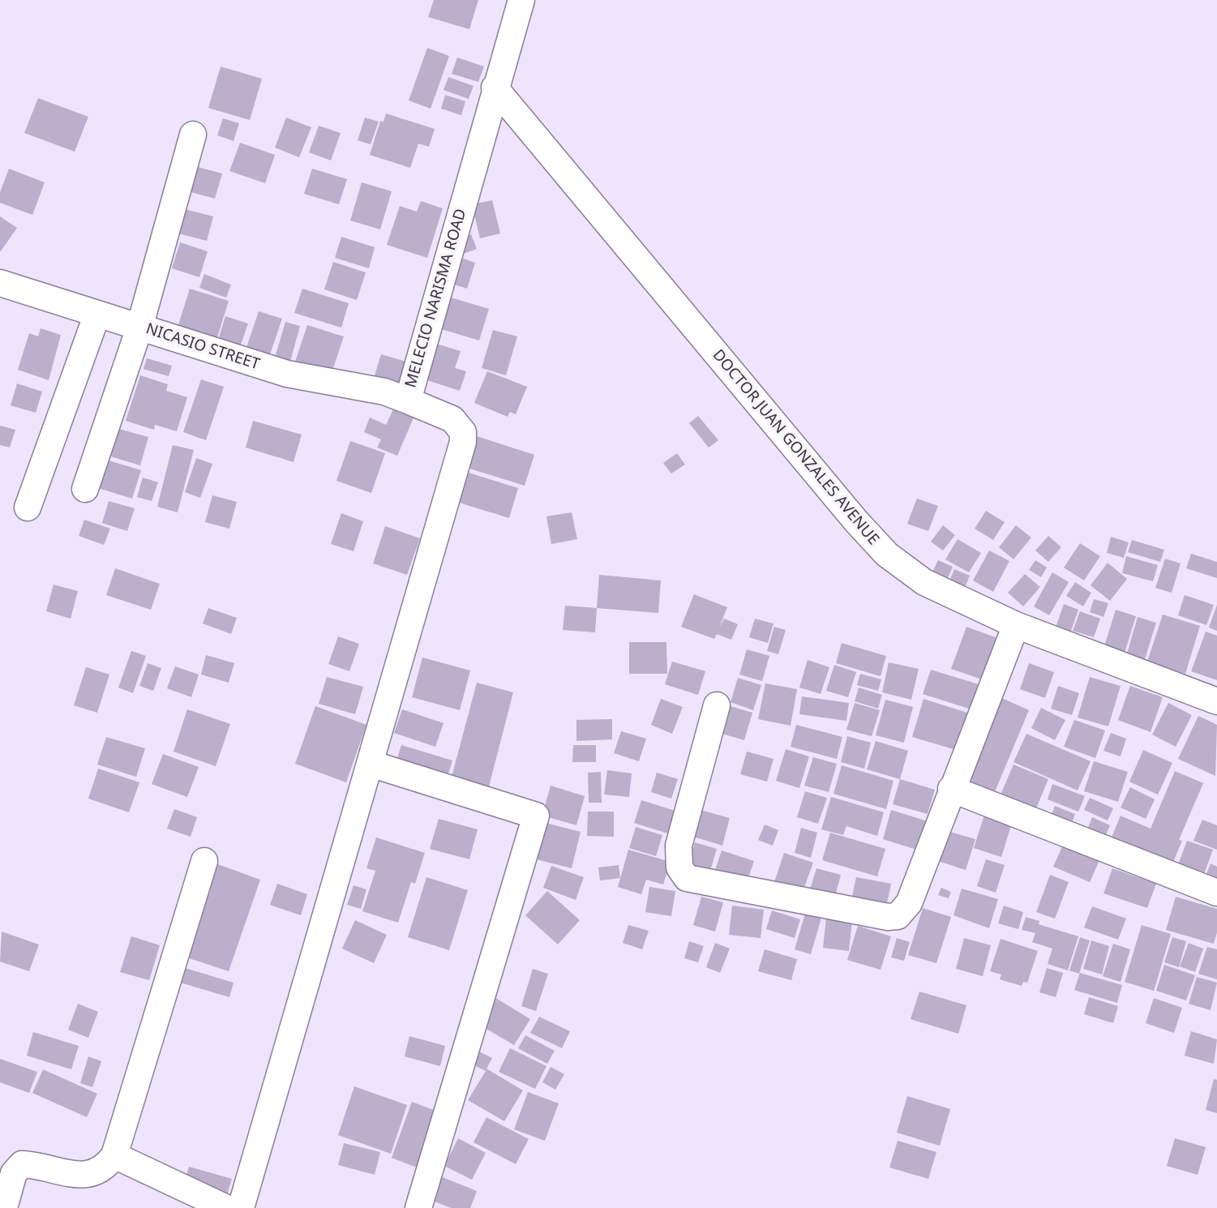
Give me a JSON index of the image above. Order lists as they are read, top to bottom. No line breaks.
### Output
{"streets":{"street":["MELECIO NARISMA ROAD","NICASIO STREET","DOCTOR JUAN GONZALES AVENUE"]},"crossings":[["MELECIO NARISMA ROAD","NICASIO STREET"],["MELECIO NARISMA ROAD","DOCTOR JUAN GONZALES AVENUE"]]}
